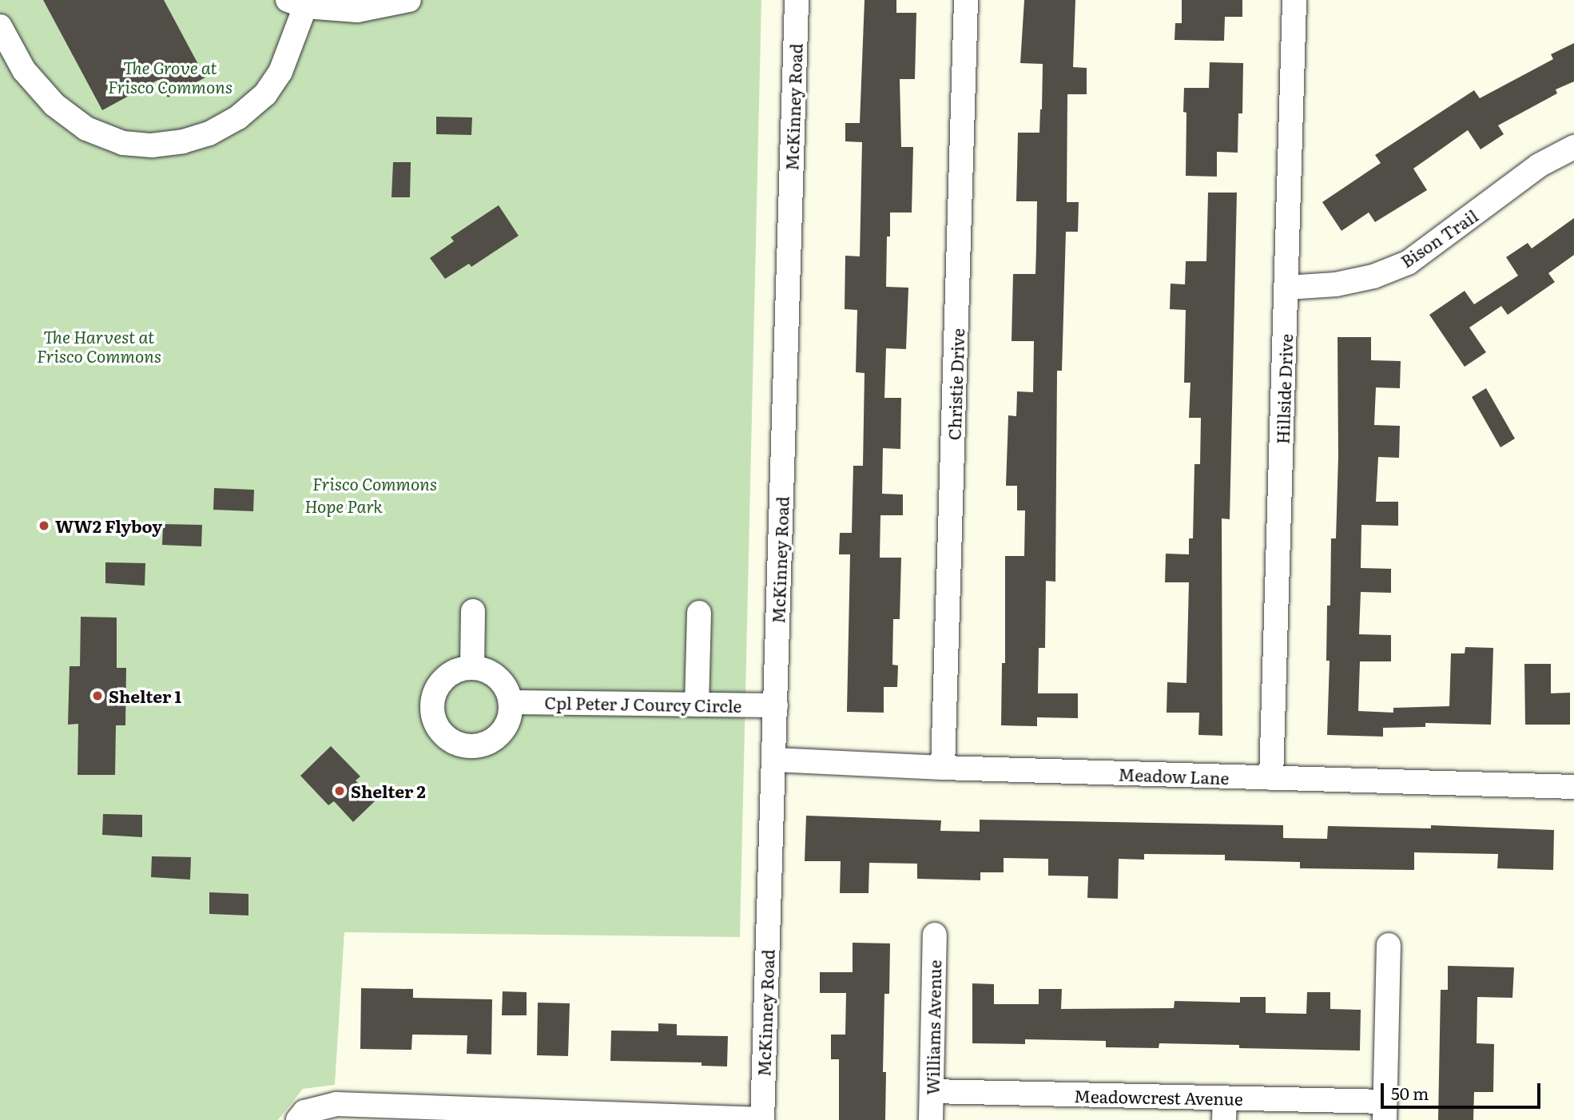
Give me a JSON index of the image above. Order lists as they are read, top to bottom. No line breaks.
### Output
{"streets":{"street":["McKinney Road","Bison Trail","Christie Drive","Hillside Drive","Cpl Peter J Courcy Circle","Meadow Lane","Williams Avenue","Meadowcrest Avenue"]},"crossings":[["McKinney Road","Cpl Peter J Courcy Circle"],["McKinney Road","Meadow Lane"],["Bison Trail","Hillside Drive"],["Christie Drive","Meadow Lane"],["Hillside Drive","Meadow Lane"],["Williams Avenue","Meadowcrest Avenue"]],"parks":["The Grove at Frisco Commons","The Harvest at Frisco Commons","Frisco Commons","Hope Park"],"places":["WW2 Flyboy","Shelter 1","Shelter 2"],"scale_bar":"50 m"}
